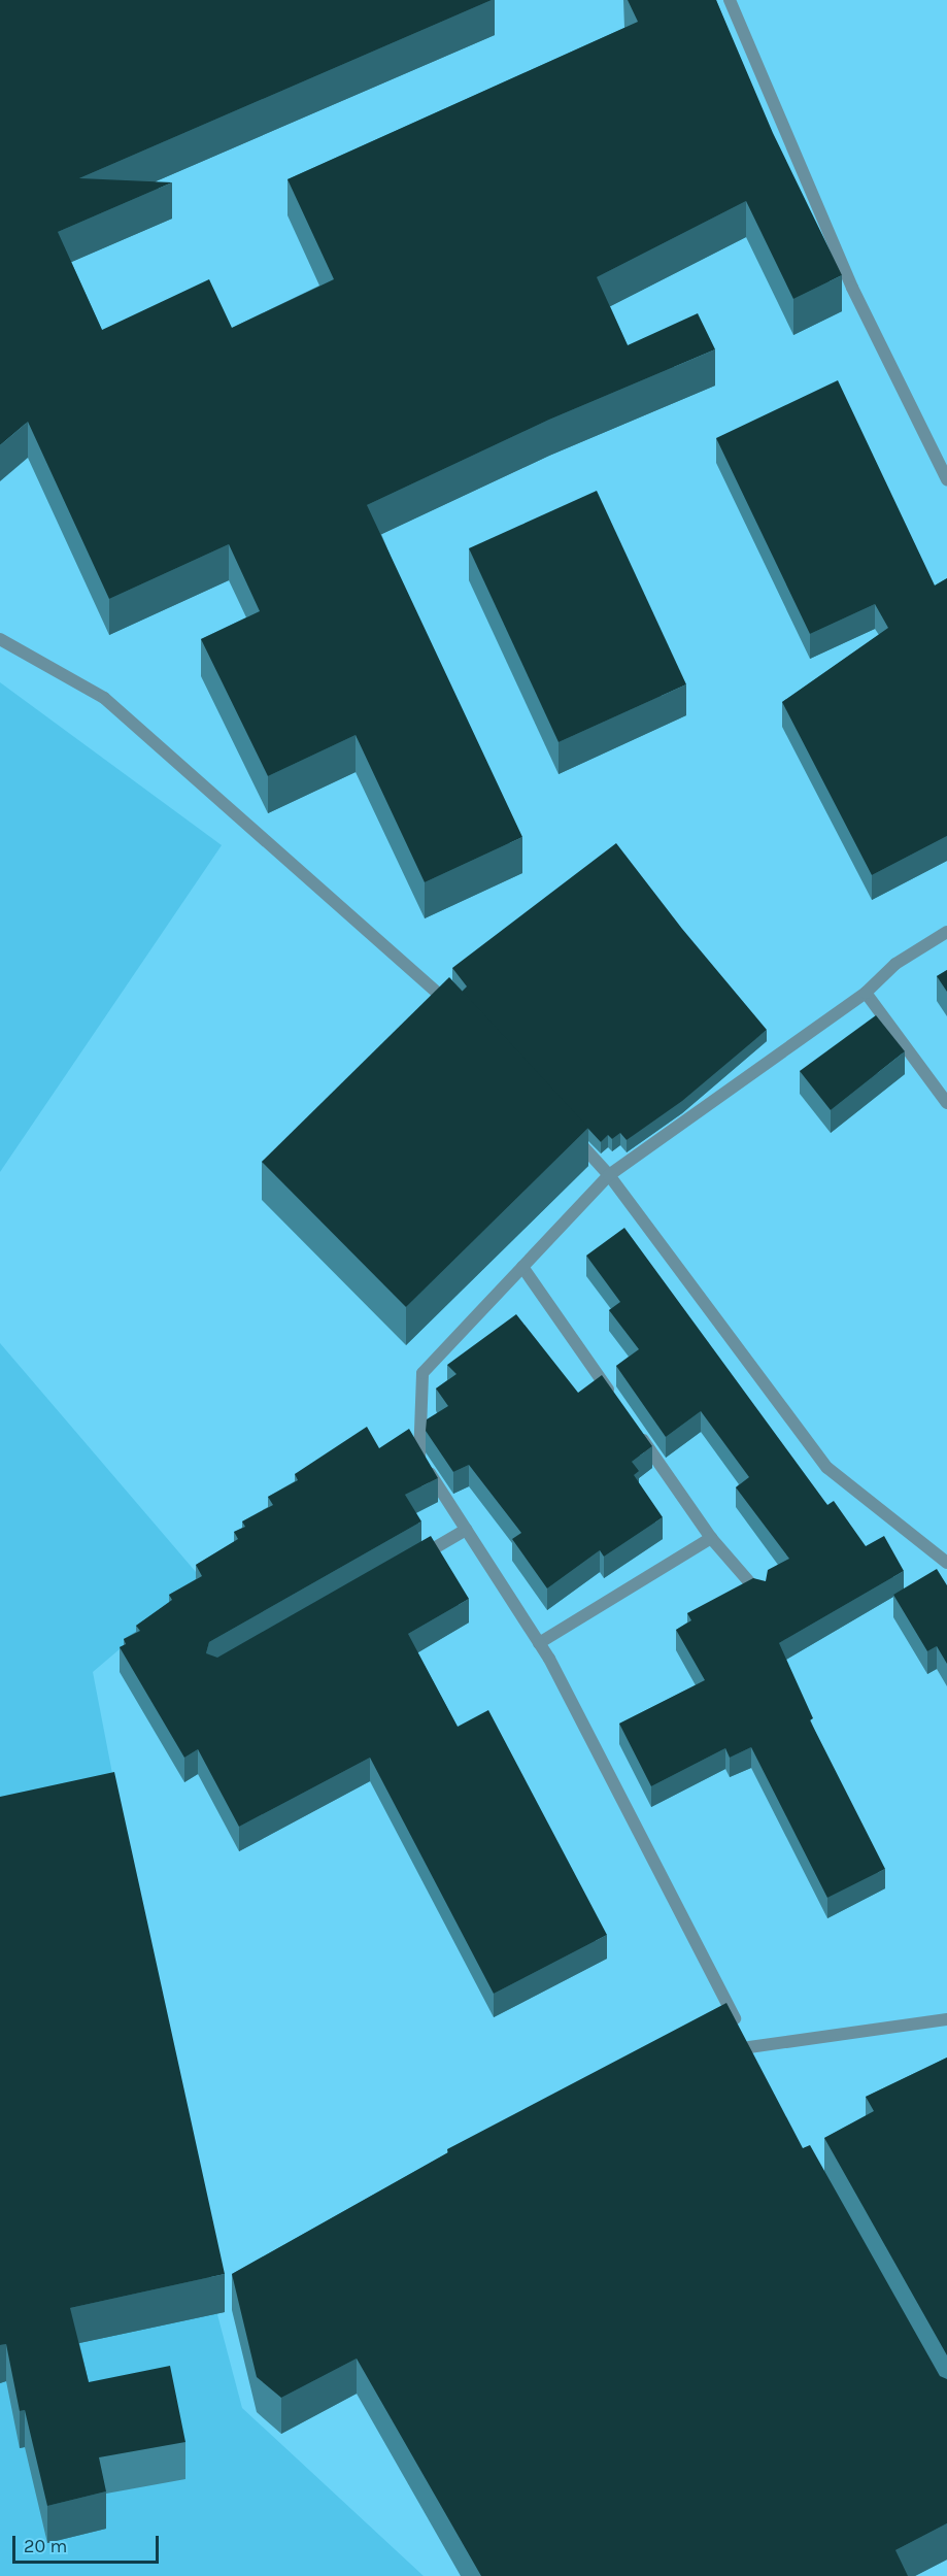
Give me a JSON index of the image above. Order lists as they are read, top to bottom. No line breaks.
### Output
{"scale_bar":"20 m"}
